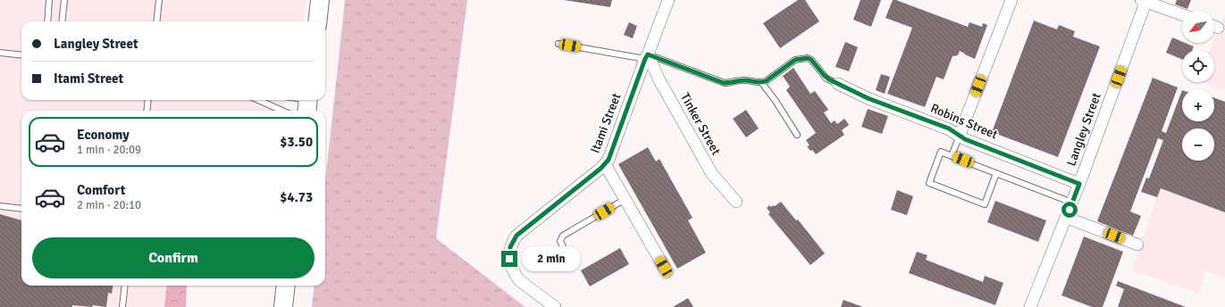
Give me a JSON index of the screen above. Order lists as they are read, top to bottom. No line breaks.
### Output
{"streets":{"street":["Robins Street","Itami Street","Tinker Street","Langley Street"]},"crossings":[["Robins Street","Langley Street"],["Itami Street","Tinker Street"]],"north":"bottom left","page":{"map_buttons":["+","−"],"banner":["Langley Street","Itami Street"],"list":[{"name":"Economy","note":"1 min · 20:09","value":"$3.50"},{"name":"Comfort","note":"2 min · 20:10","value":"$4.73"}],"buttons":"Confirm","bubble":"2 min"}}
